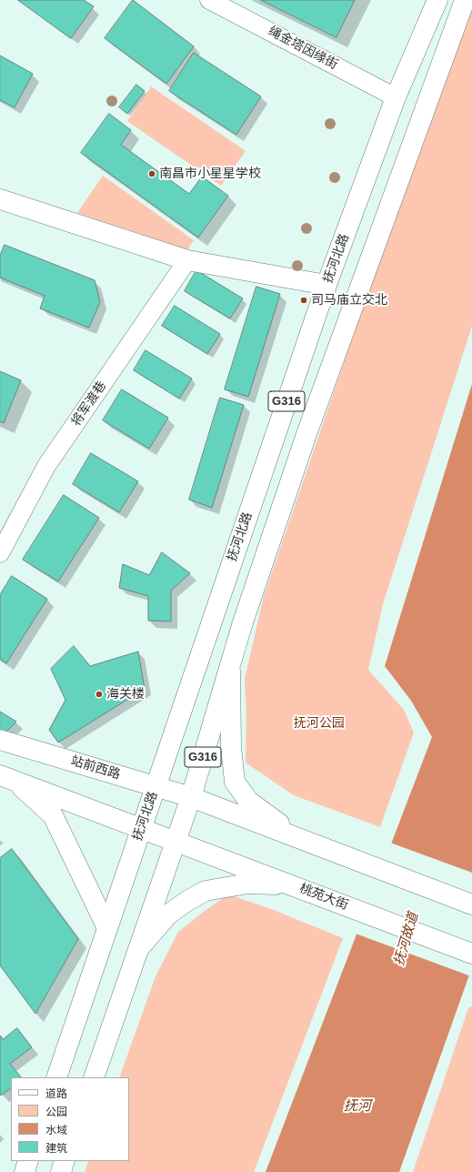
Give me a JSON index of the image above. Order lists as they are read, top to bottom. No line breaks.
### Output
{"streets":{"main road":["抚河北路","G316","站前西路","桃苑大街"],"street":["将军渡巷"]},"crossings":[["抚河北路","站前西路"],["G316","站前西路"],["G316","桃苑大街"]],"water":["抚河故道","抚河"],"parks":["抚河公园"],"places":["南昌市小星星学校","司马庙立交北","海关楼"],"legend":["道路","公园","水域","建筑"]}
